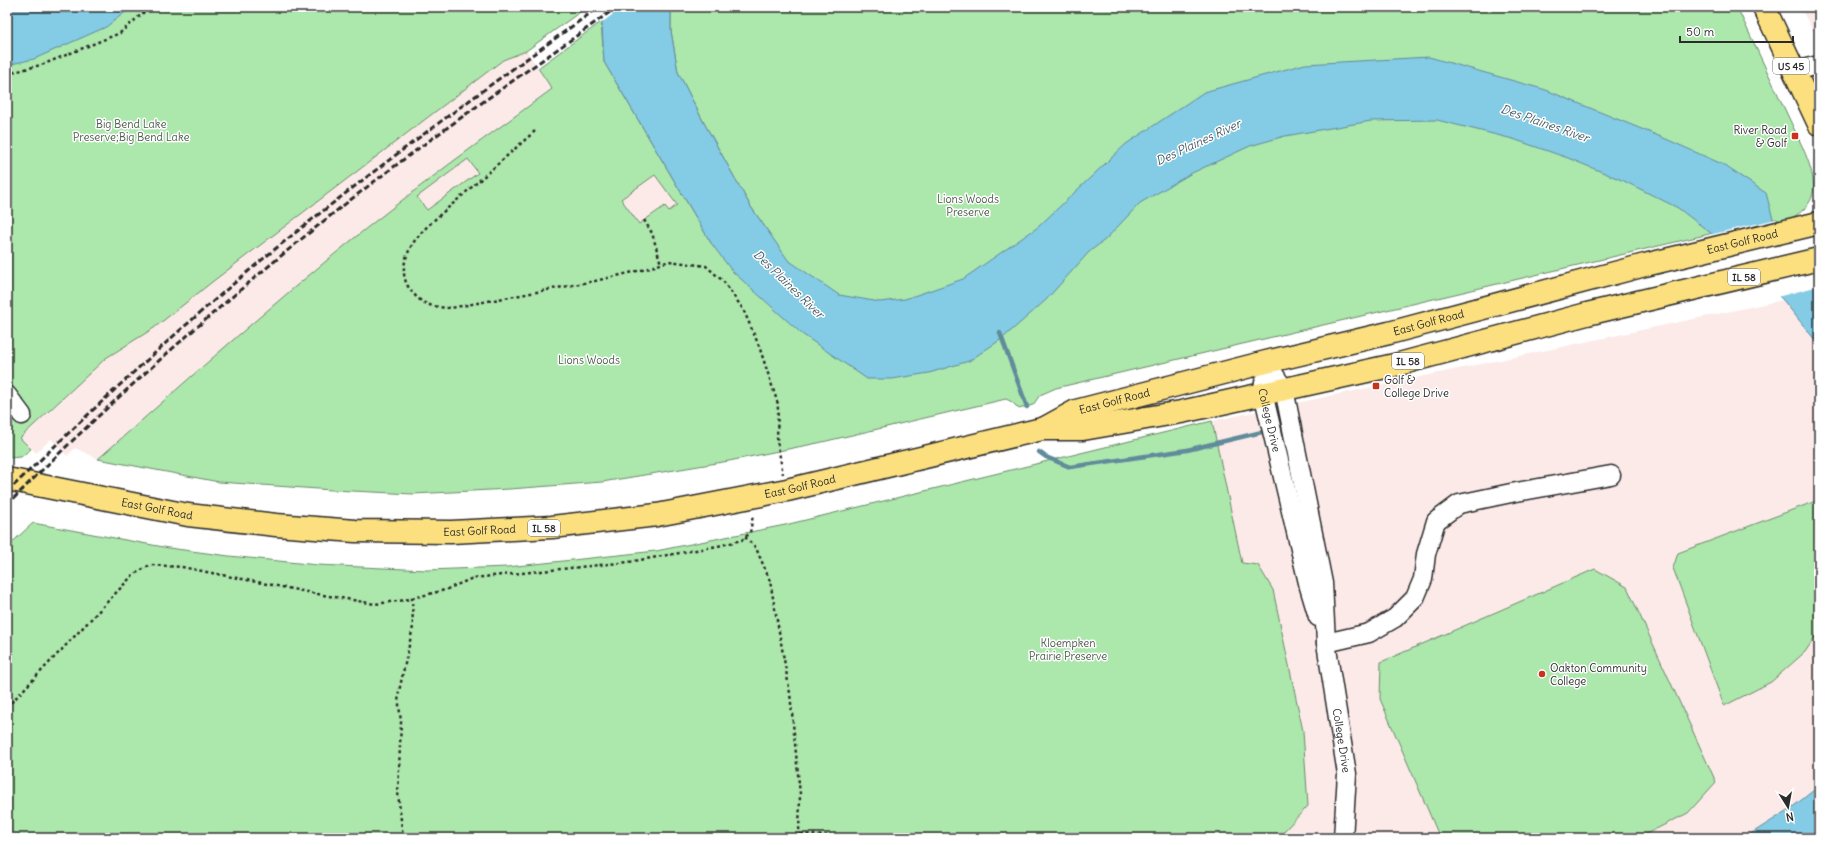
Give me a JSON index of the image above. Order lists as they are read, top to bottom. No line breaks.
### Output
{"streets":{"main road":["US 45","East Golf Road","IL 58"],"street":["College Drive"]},"crossings":[["East Golf Road","College Drive"]],"water":["Des Plaines River"],"parks":["Big Bend Lake Preserve;Big Bend Lake","Lions Woods Preserve","Lions Woods","Kloempken Prairie Preserve"],"places":{"transit":["River Road & Golf","Golf & College Drive"],"other":["Oakton Community College"]},"scale_bar":"50 m","north":"bottom"}
